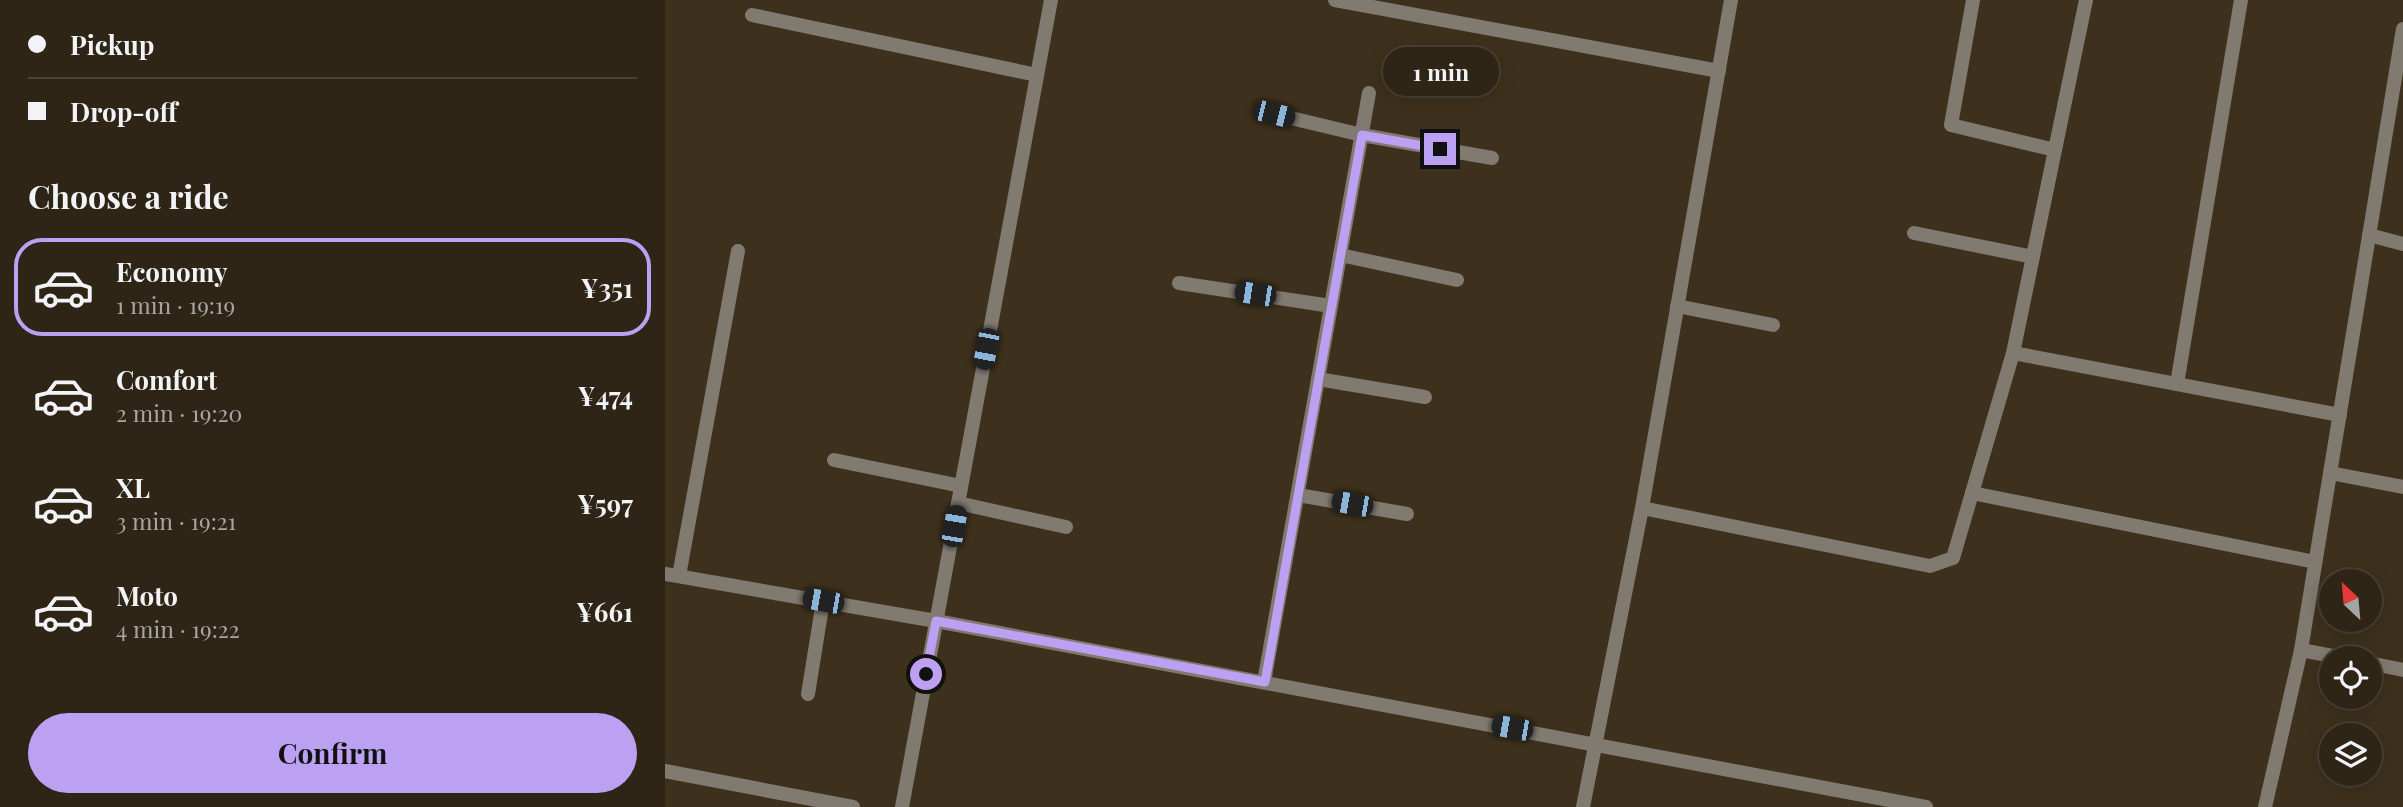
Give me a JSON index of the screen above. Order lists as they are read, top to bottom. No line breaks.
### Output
{"north":"top left","page":{"banner":["Pickup","Drop-off"],"bubble":"1 min","heading":"Choose a ride","list":[{"name":"Economy","note":"1 min · 19:19","value":"¥351"},{"name":"Comfort","note":"2 min · 19:20","value":"¥474"},{"name":"XL","note":"3 min · 19:21","value":"¥597"},{"name":"Moto","note":"4 min · 19:22","value":"¥661"}],"buttons":"Confirm"}}
